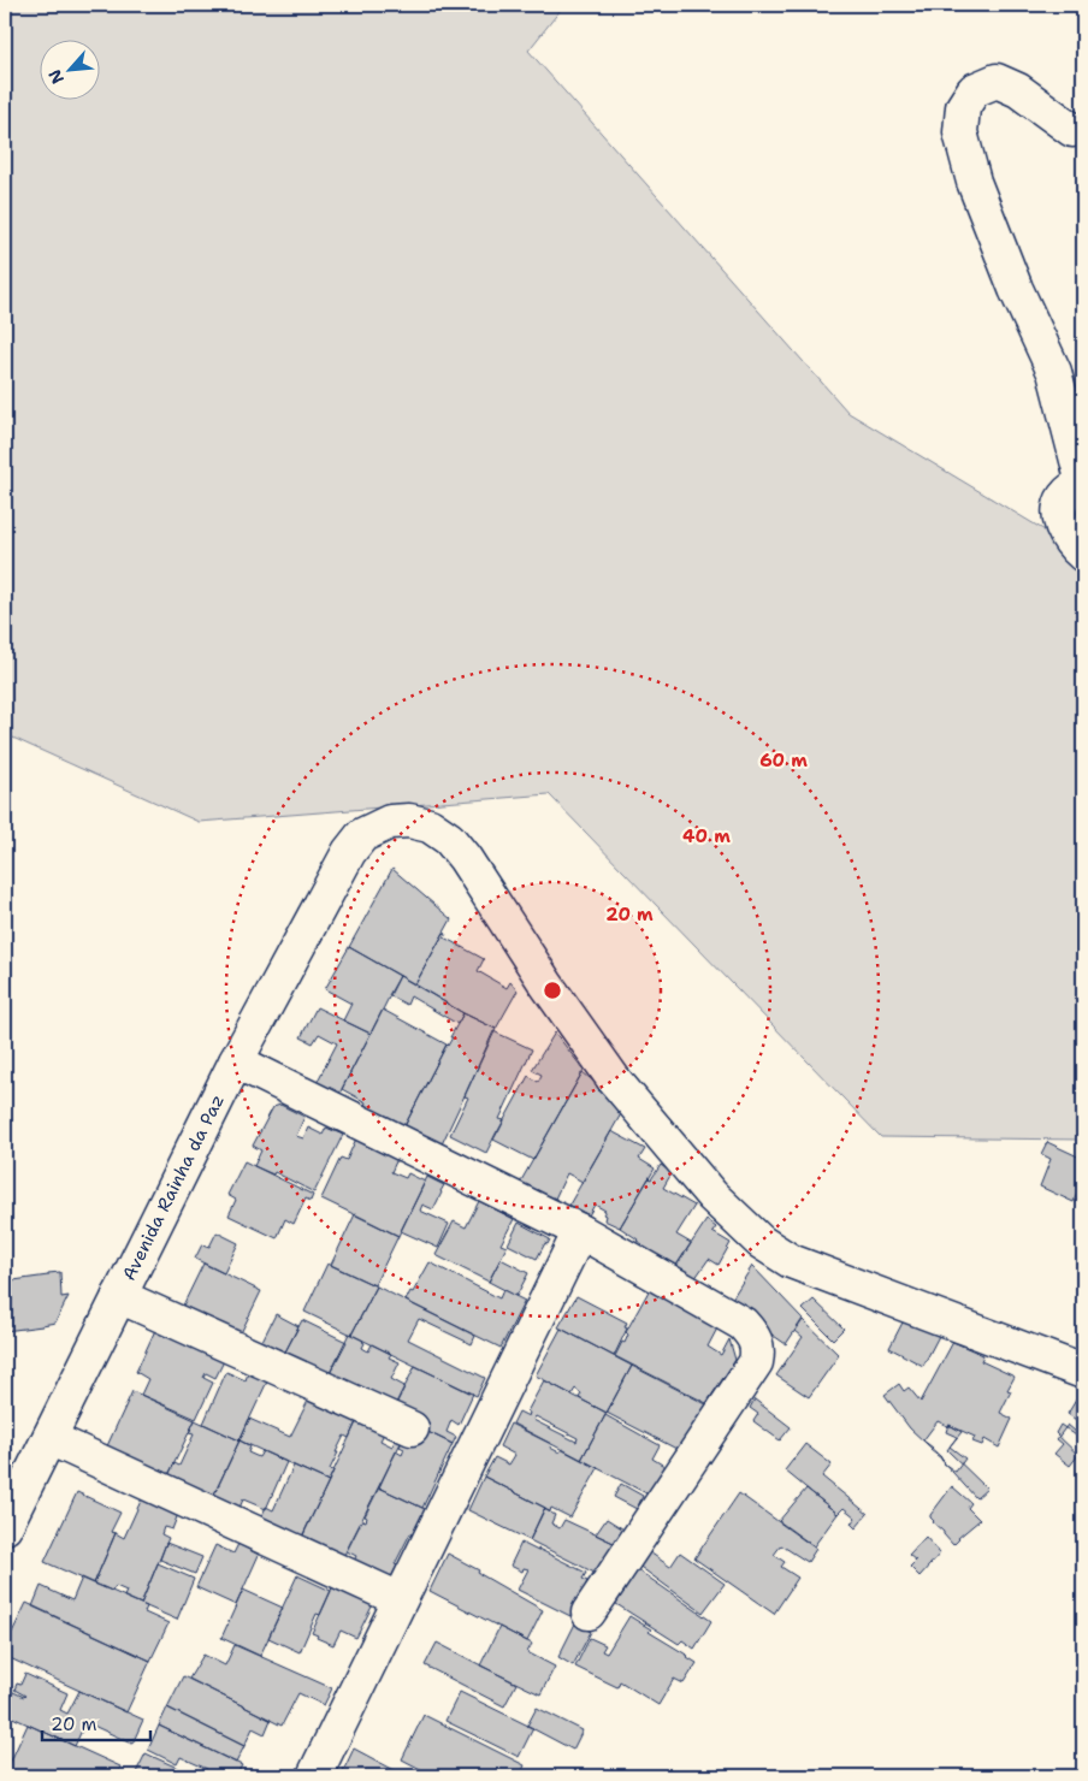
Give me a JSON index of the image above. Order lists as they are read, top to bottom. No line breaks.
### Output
{"streets":{"street":["Avenida Rainha da Paz"]},"scale_bar":"20 m","north":"bottom left","rings":["60 m","40 m","20 m"]}
